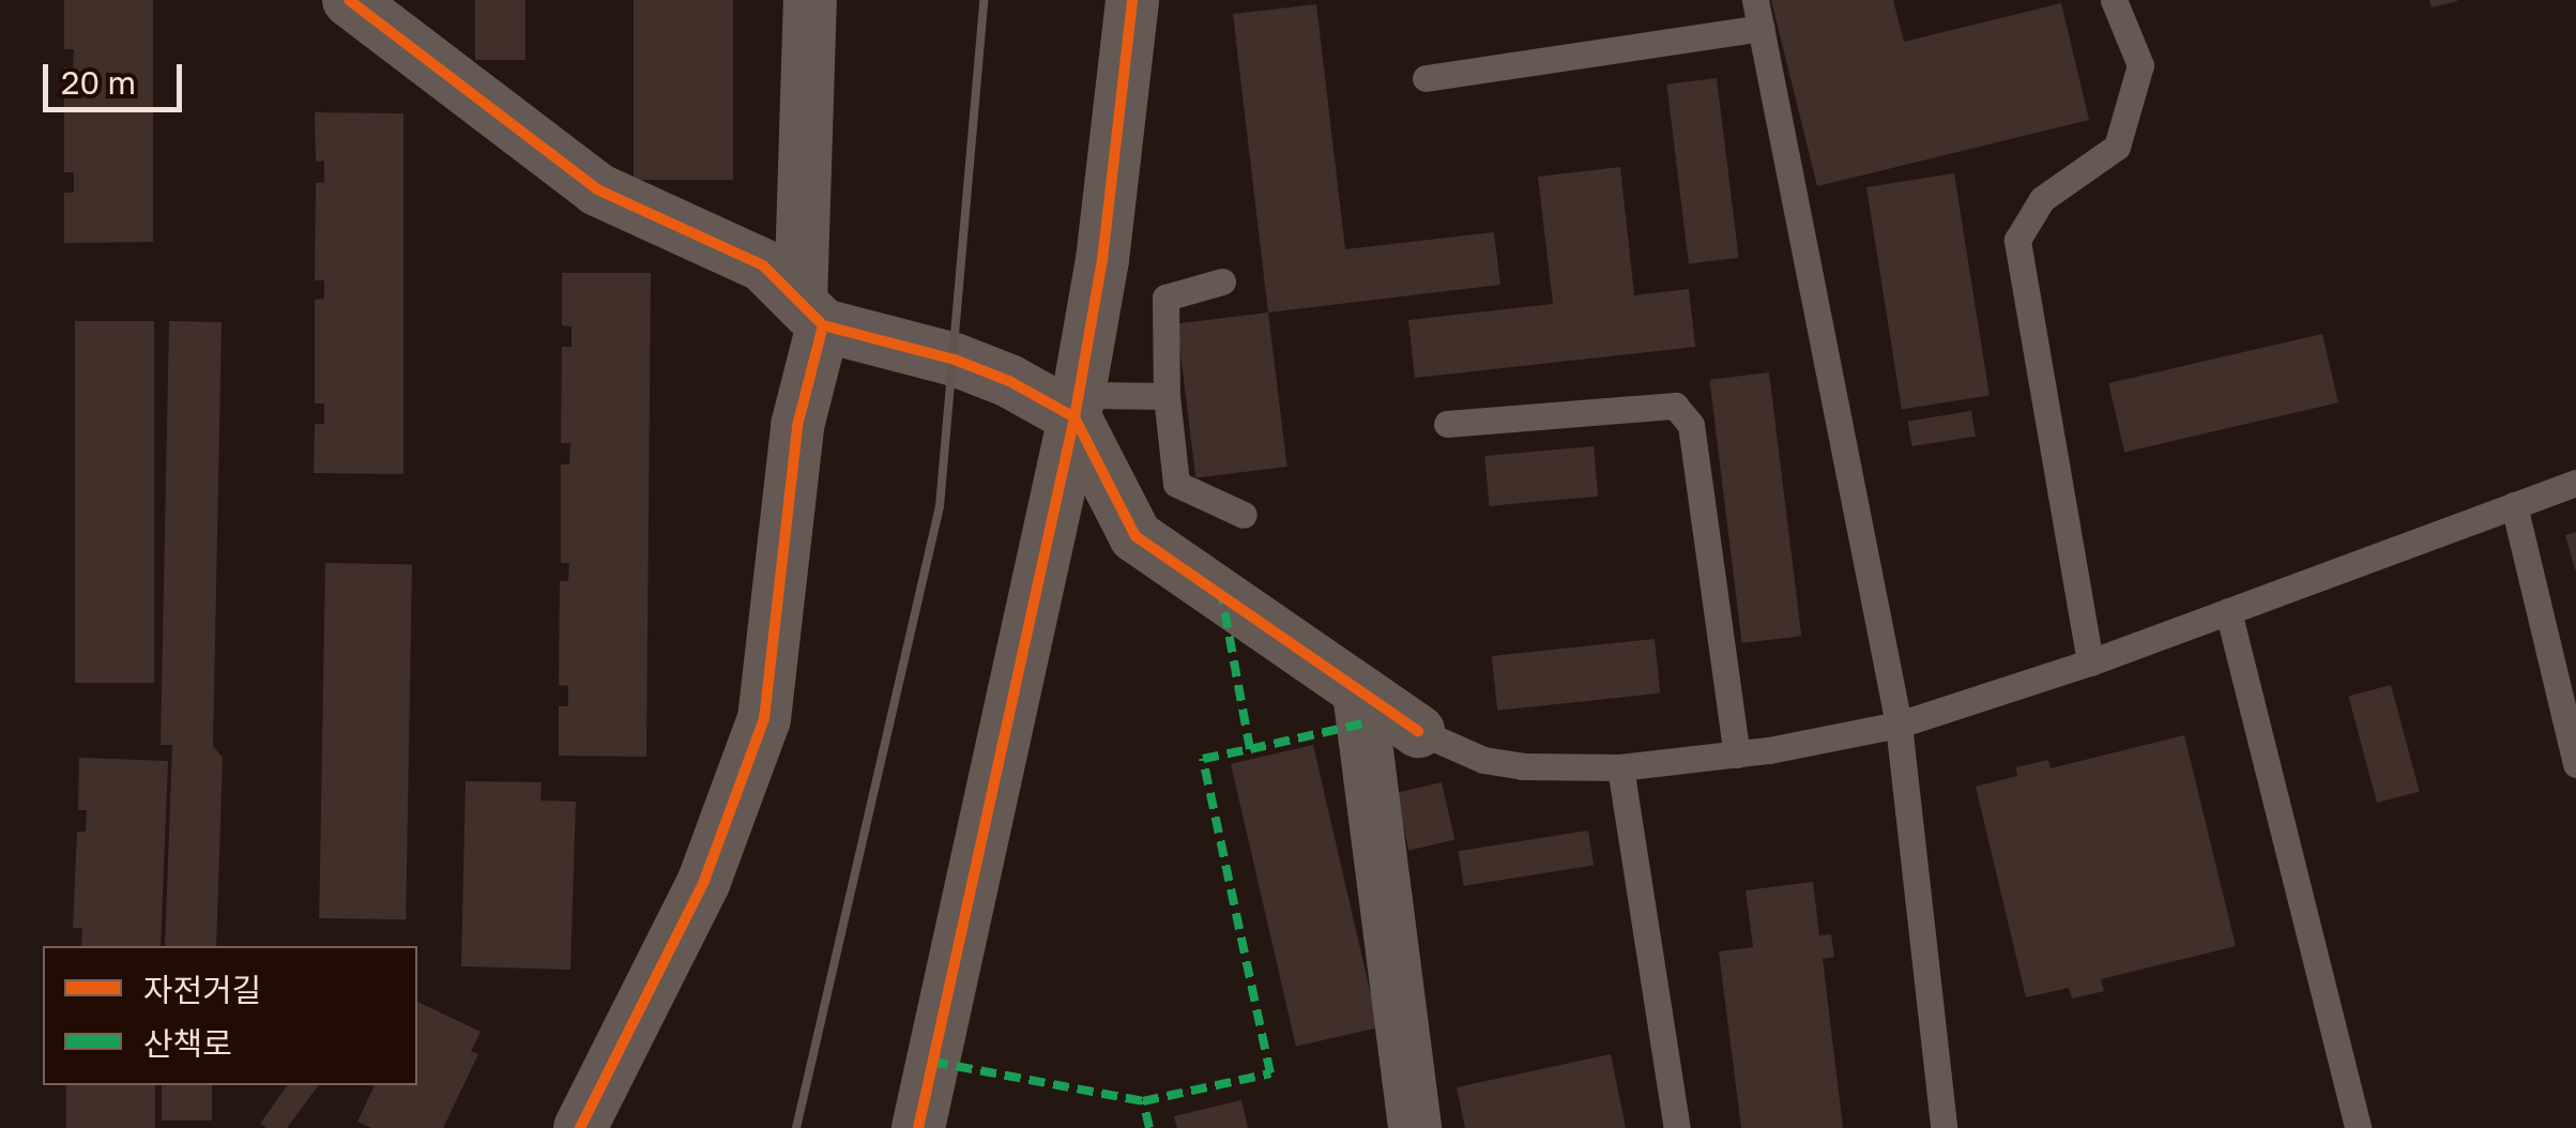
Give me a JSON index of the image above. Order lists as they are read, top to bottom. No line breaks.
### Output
{"legend":["자전거길","산책로"],"scale_bar":"20 m"}
